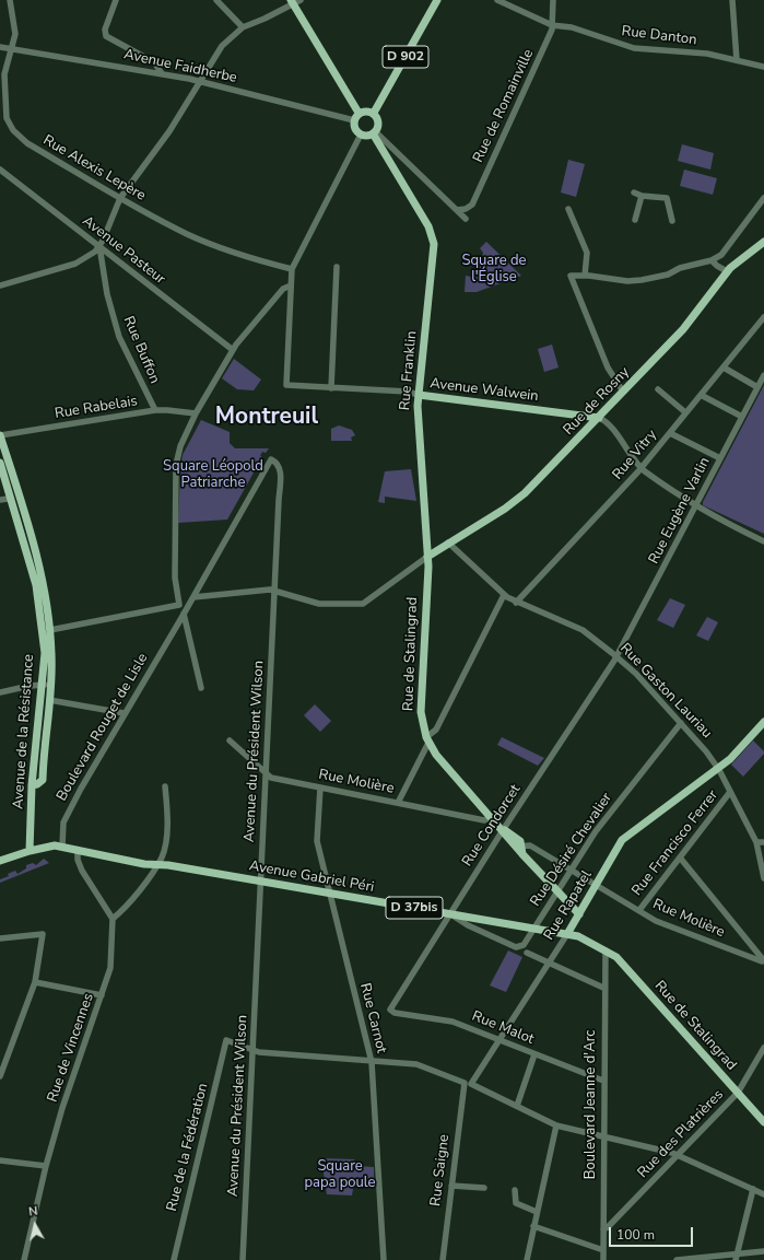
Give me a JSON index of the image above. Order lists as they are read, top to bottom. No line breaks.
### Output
{"streets":{"main road":["D 902","Rue Franklin","Avenue Walwein","Rue de Rosny","Rue de Stalingrad","Avenue de la Résistance","Avenue Gabriel Péri","Rue Rapatel","D 37bis"],"street":["Rue Danton","Avenue Faidherbe","Rue de Romainville","Rue Alexis Lepère","Avenue Pasteur","Rue Buffon","Rue Rabelais","Rue Vitry","Rue Eugène Varlin","Rue Gaston Lauriau","Boulevard Rouget de Lisle","Avenue du Président Wilson","Rue Molière","Rue Condorcet","Rue Francisco Ferrer","Rue Désiré Chevalier","Rue Carnot","Rue Malot","Rue de Vincennes","Boulevard Jeanne d'Arc","Rue des Platrières","Rue de la Fédération","Rue Saigne"]},"crossings":[["Rue Danton","Rue de Romainville"],["D 902","Avenue Faidherbe"],["D 902","Rue Franklin"],["Avenue Faidherbe","Rue Alexis Lepère"],["Avenue Faidherbe","Rue Franklin"],["Avenue Pasteur","Rue Buffon"],["Rue Buffon","Rue Rabelais"],["Rue Franklin","Avenue Walwein"],["Rue Franklin","Rue de Rosny"],["Rue Franklin","Rue de Stalingrad"],["Avenue Walwein","Rue de Rosny"],["Rue de Rosny","Rue de Stalingrad"],["Rue de Rosny","Rue Gaston Lauriau"],["Rue Rabelais","Avenue de la Résistance"],["Rue Vitry","Rue Gaston Lauriau"],["Rue Eugène Varlin","Rue Gaston Lauriau"],["Rue Eugène Varlin","Rue Condorcet"],["Rue de Stalingrad","Rue Molière"],["Rue de Stalingrad","Rue Condorcet"],["Rue de Stalingrad","Avenue Gabriel Péri"],["Rue de Stalingrad","Boulevard Jeanne d'Arc"],["Rue de Stalingrad","Rue des Platrières"],["Rue Gaston Lauriau","Rue Condorcet"],["Rue Gaston Lauriau","Rue Francisco Ferrer"],["Rue Gaston Lauriau","Rue Désiré Chevalier"],["Rue Gaston Lauriau","Rue Rapatel"],["Boulevard Rouget de Lisle","Avenue du Président Wilson"],["Boulevard Rouget de Lisle","Avenue Gabriel Péri"],["Avenue de la Résistance","Avenue Gabriel Péri"],["Avenue du Président Wilson","Rue Molière"],["Avenue du Président Wilson","Avenue Gabriel Péri"],["Avenue du Président Wilson","Rue de la Fédération"],["Rue Molière","Rue Francisco Ferrer"],["Rue Molière","Rue Désiré Chevalier"],["Rue Molière","Rue Rapatel"],["Rue Molière","Rue Carnot"],["Rue Condorcet","Rue Désiré Chevalier"],["Rue Condorcet","Avenue Gabriel Péri"],["Rue Condorcet","Rue Malot"],["Rue Désiré Chevalier","Avenue Gabriel Péri"],["Avenue Gabriel Péri","Rue Rapatel"],["Avenue Gabriel Péri","Rue Carnot"],["Avenue Gabriel Péri","Boulevard Jeanne d'Arc"],["Rue Rapatel","Rue Malot"],["Rue Rapatel","Rue Saigne"],["Rue Malot","Boulevard Jeanne d'Arc"],["Boulevard Jeanne d'Arc","Rue des Platrières"]],"districts":["Montreuil"],"parks":["Square de l'Église","Square Léopold Patriarche","Square papa poule"],"scale_bar":"100 m","north":"top"}
